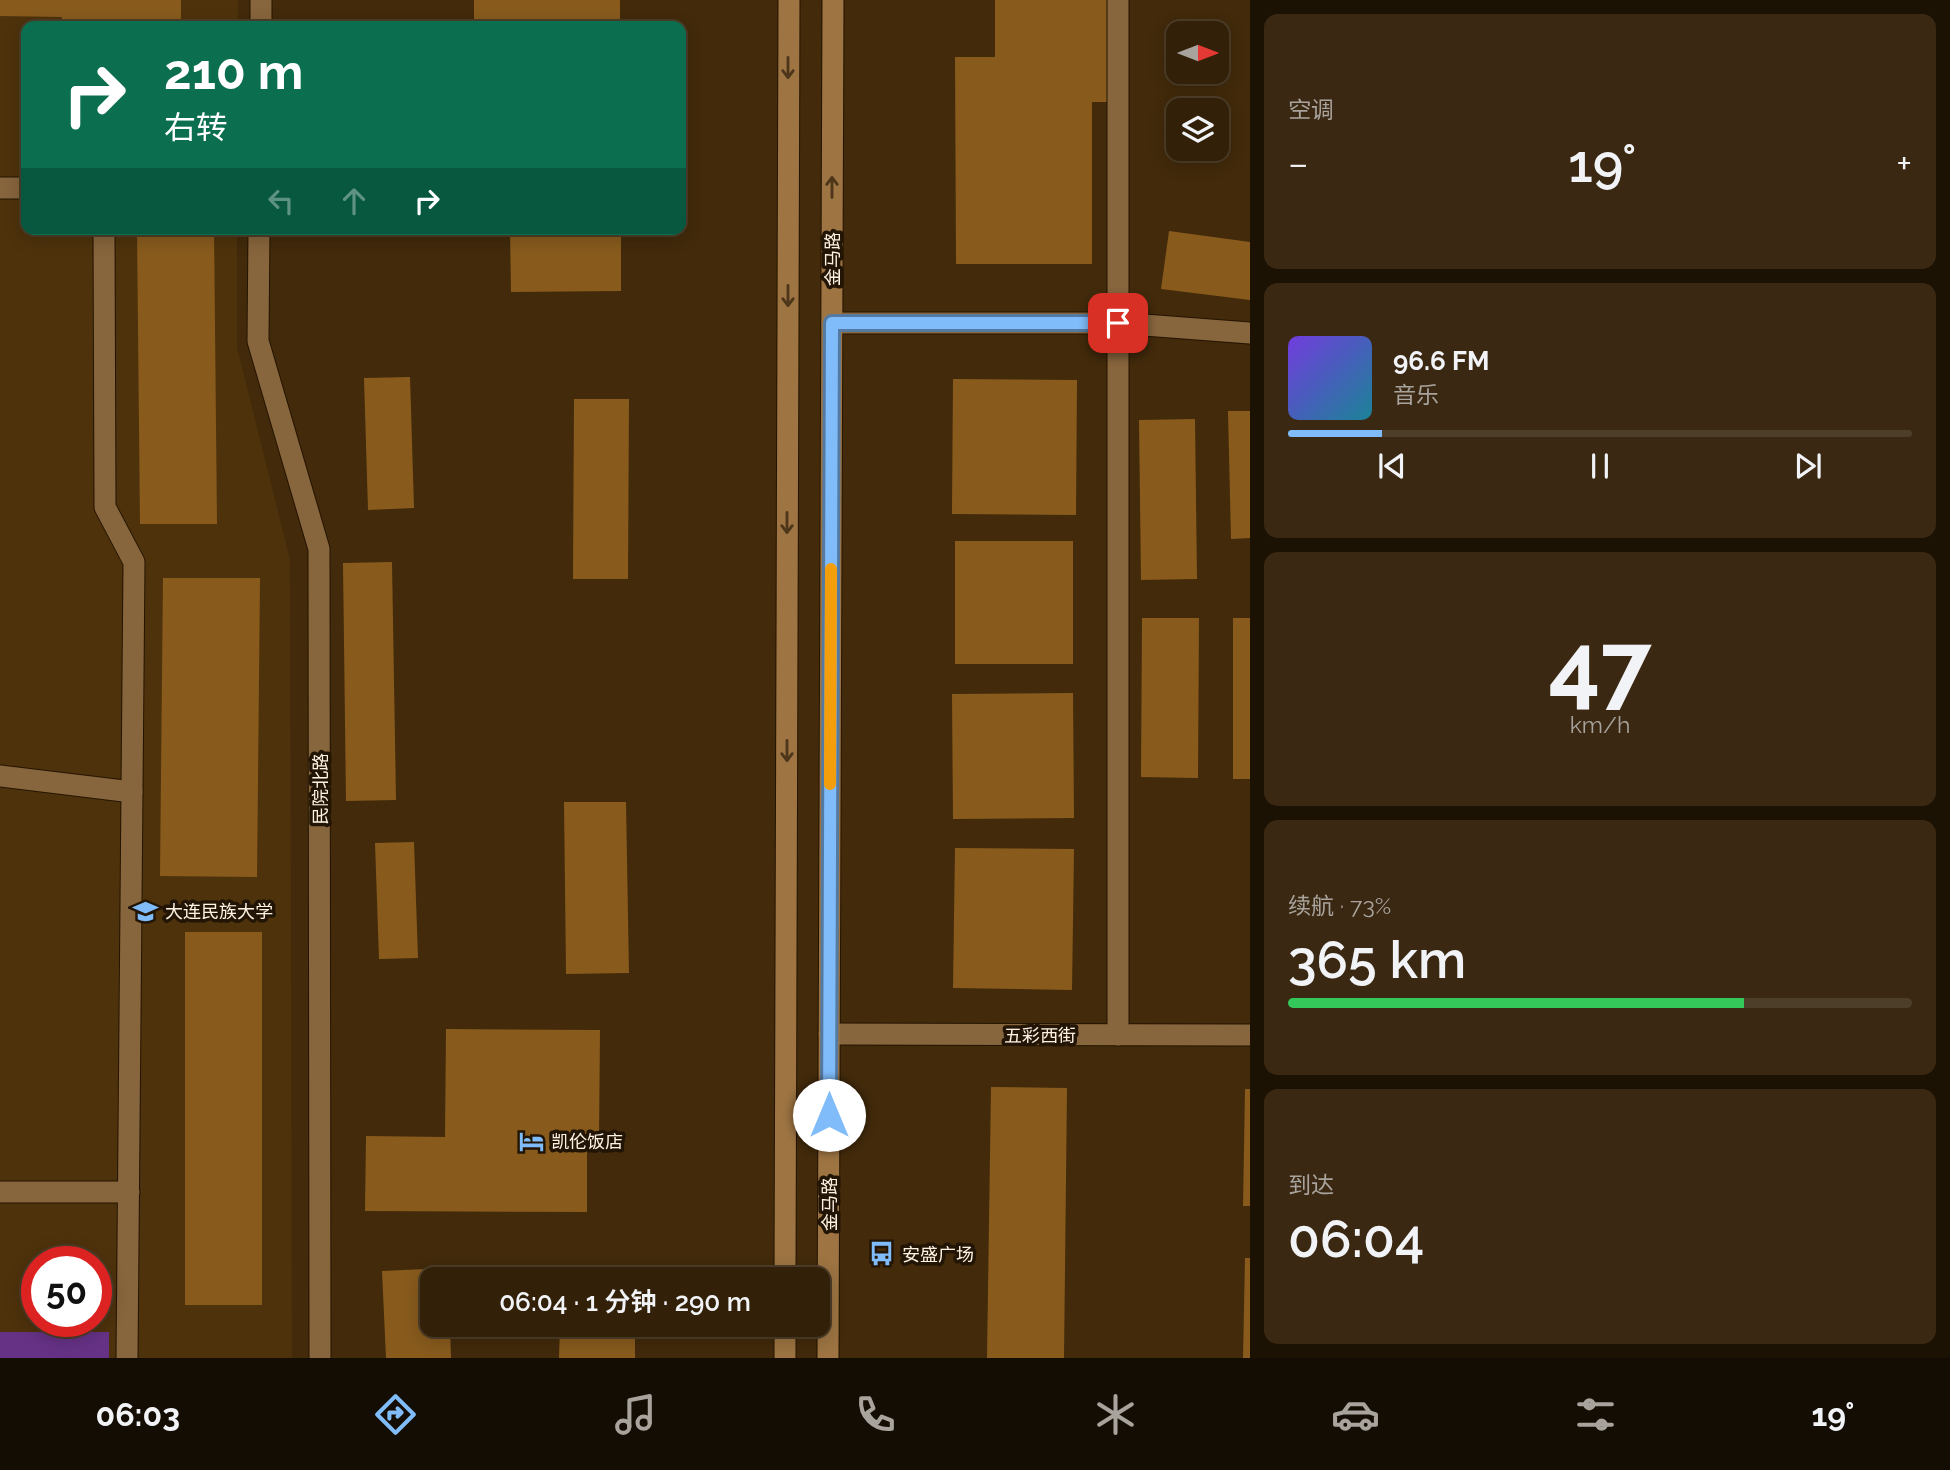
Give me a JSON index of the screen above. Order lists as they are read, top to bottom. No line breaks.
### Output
{"streets":{"main road":["金马路"],"street":["民院北路","五彩西街"]},"crossings":[["金马路","五彩西街"]],"places":{"school or university":["大连民族大学"],"hotel":["凯伦饭店"],"bus stop":["安盛广场"]},"north":"right","page":{"tile":["空调",["47","km/h"],["续航 · 73%","365 km"],["到达","06:04"]],"turn":["210 m","右转"],"heat":["−","19°","+"],"song":["96.6 FM","音乐"],"limit":"50","trip":"06:04 · 1 分钟 · 290 m","tabs":["06:03","19°"]}}
